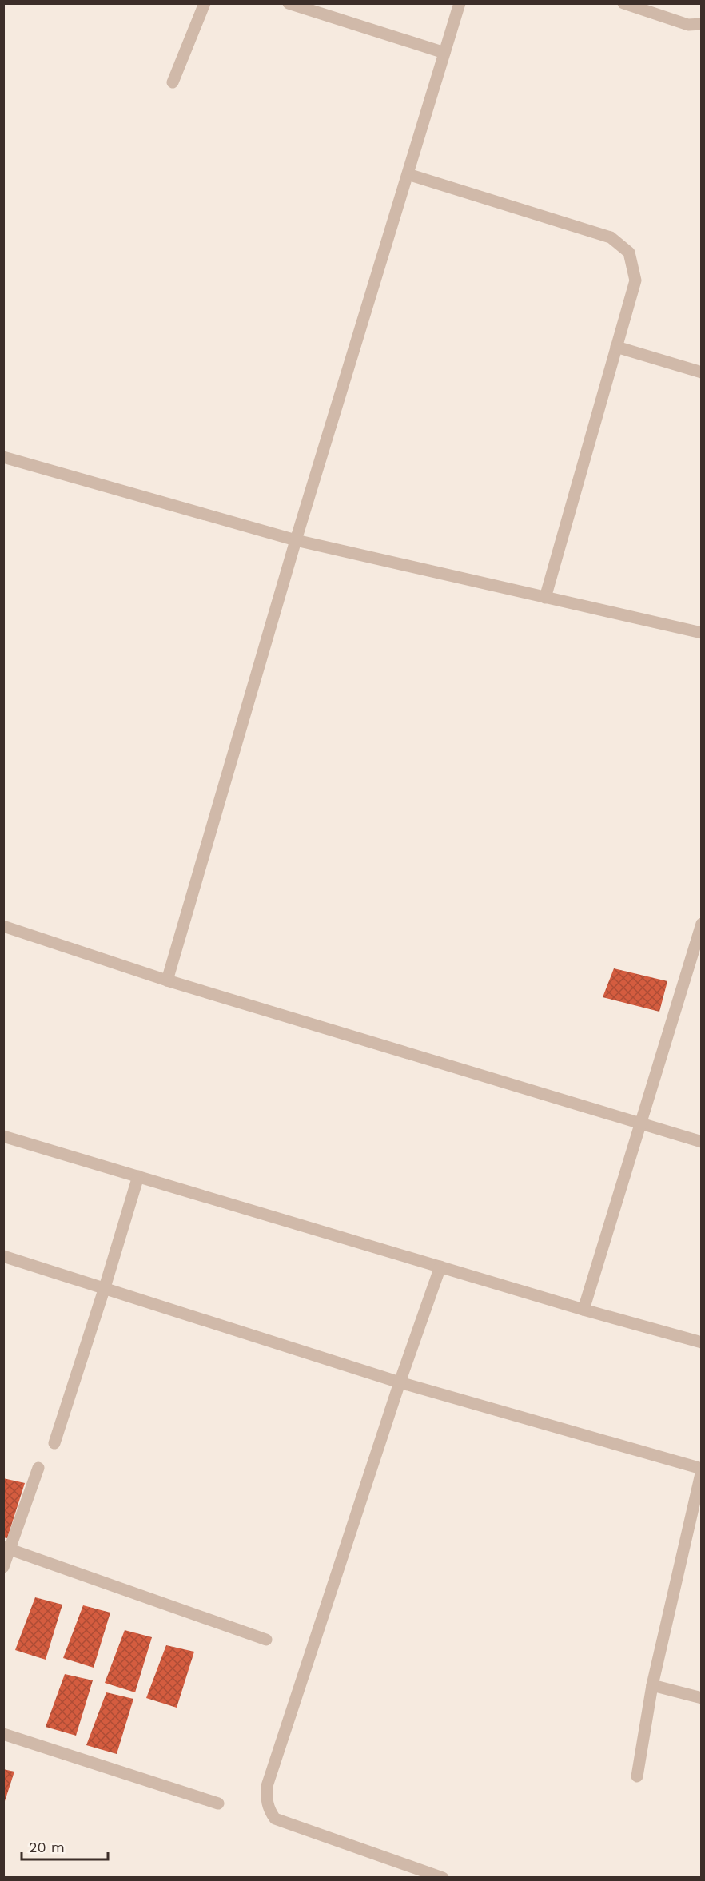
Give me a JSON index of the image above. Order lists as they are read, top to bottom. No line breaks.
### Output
{"scale_bar":"20 m"}
